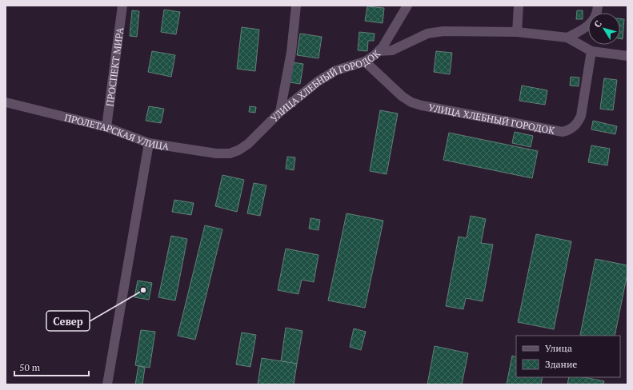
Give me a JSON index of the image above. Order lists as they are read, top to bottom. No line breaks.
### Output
{"streets":{"street":["ПРОСПЕКТ МИРА","УЛИЦА ХЛЕБНЫЙ ГОРОДОК","ПРОЛЕТАРСКАЯ УЛИЦА"]},"crossings":[["ПРОСПЕКТ МИРА","ПРОЛЕТАРСКАЯ УЛИЦА"],["УЛИЦА ХЛЕБНЫЙ ГОРОДОК","ПРОЛЕТАРСКАЯ УЛИЦА"]],"places":["Север"],"legend":["Улица","Здание"],"scale_bar":"50 m","north":"top left"}
